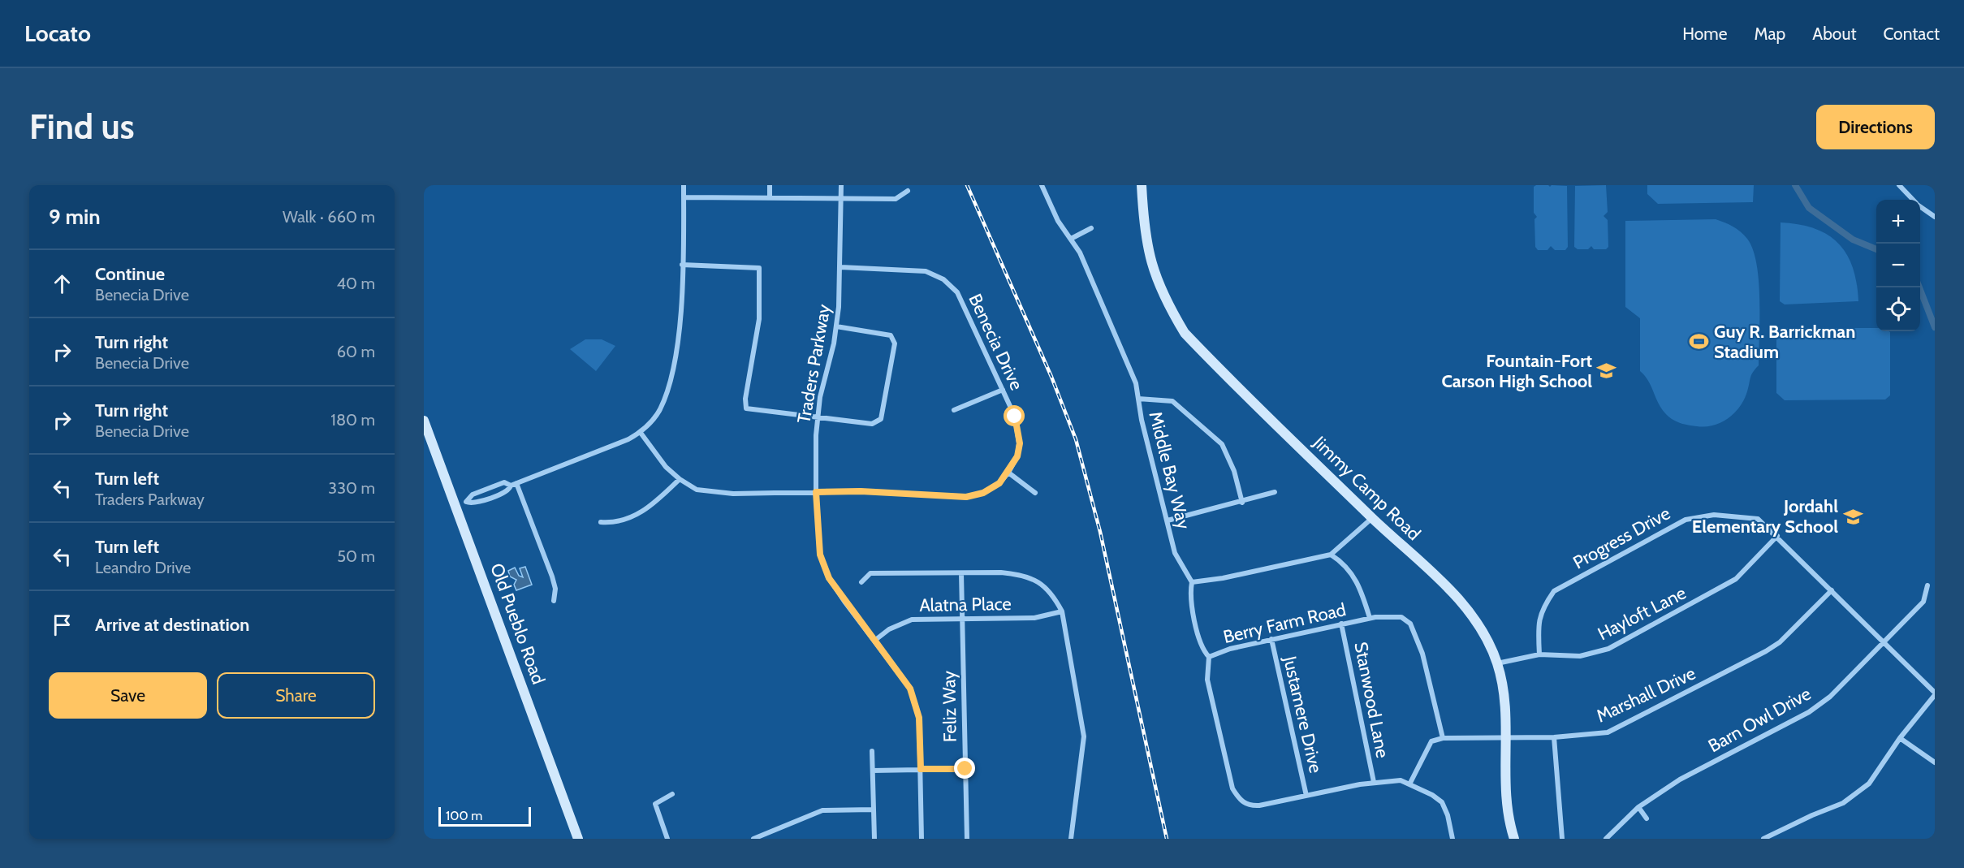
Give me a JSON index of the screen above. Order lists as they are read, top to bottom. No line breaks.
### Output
{"streets":{"street":["Benecia Drive","Traders Parkway","Middle Bay Way","Jimmy Camp Road","Progress Drive","Alatna Place","Hayloft Lane","Berry Farm Road","Old Pueblo Road","Marshall Drive","Stanwood Lane","Feliz Way","Justamere Drive","Barn Owl Drive"]},"crossings":[["Benecia Drive","Traders Parkway"],["Traders Parkway","Alatna Place"],["Jimmy Camp Road","Hayloft Lane"],["Jimmy Camp Road","Marshall Drive"],["Progress Drive","Hayloft Lane"],["Progress Drive","Marshall Drive"],["Progress Drive","Barn Owl Drive"],["Alatna Place","Feliz Way"],["Berry Farm Road","Marshall Drive"],["Berry Farm Road","Stanwood Lane"],["Berry Farm Road","Justamere Drive"]],"places":{"sports":["Guy R. Barrickman Stadium"],"school or university":["Fountain-Fort Carson High School","Jordahl Elementary School"]},"scale_bar":"100 m","page":{"header":"Locato","nav":["Home","Map","About","Contact"],"buttons":["Directions",["Save","Share"]],"title":"Find us","heading":["9 min","Walk · 660 m"],"map_buttons":["+","−"],"list":[["Continue","Benecia Drive","40 m"],["Turn right","Benecia Drive","60 m"],["Turn right","Benecia Drive","180 m"],["Turn left","Traders Parkway","330 m"],["Turn left","Leandro Drive","50 m"],"Arrive at destination"],"scale":"100 m"}}
